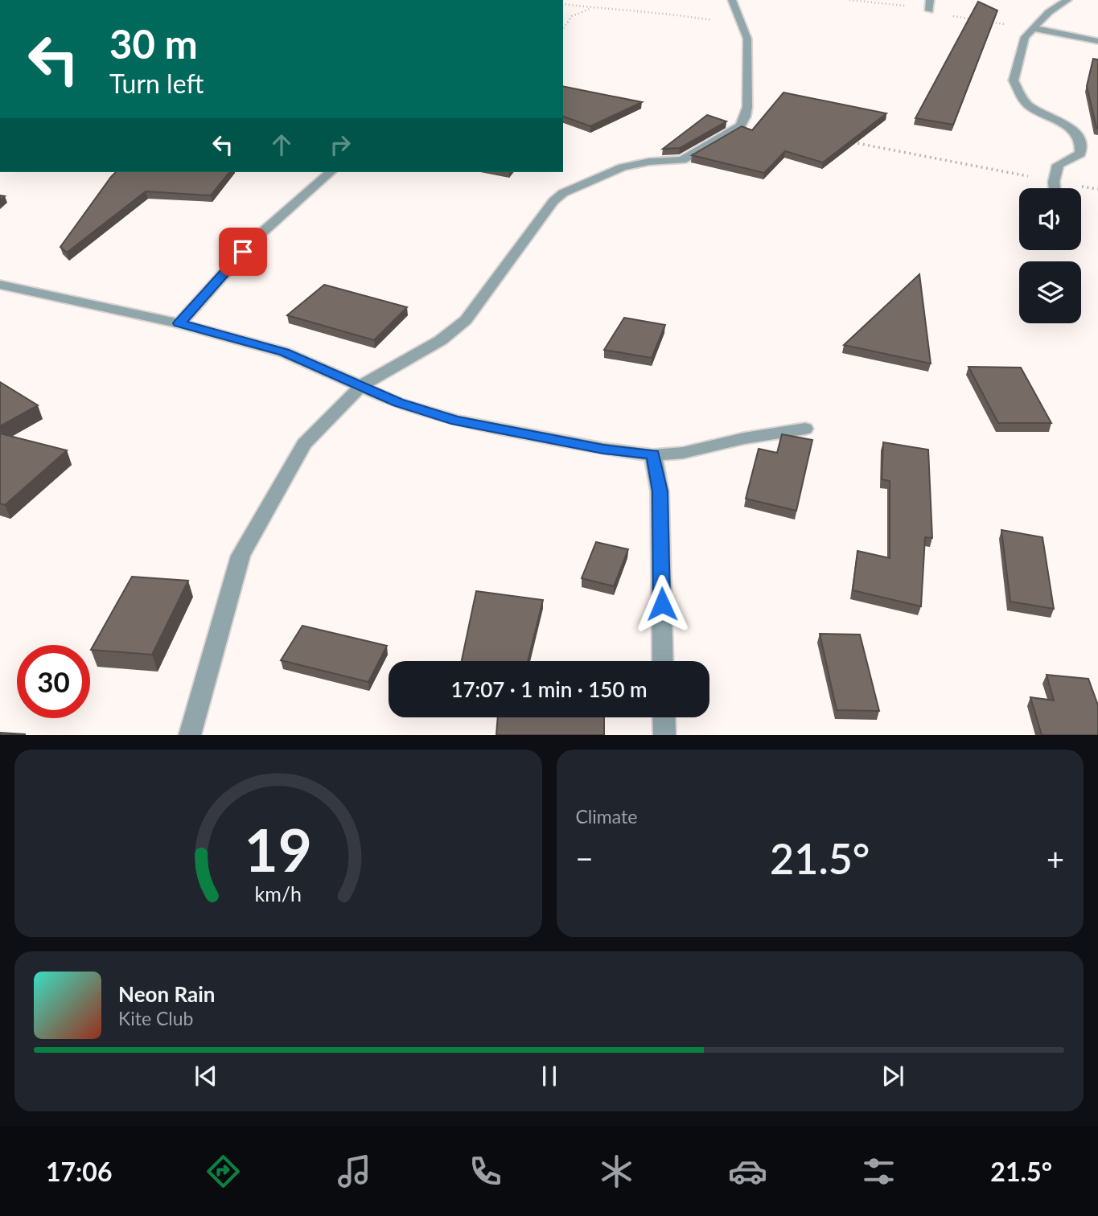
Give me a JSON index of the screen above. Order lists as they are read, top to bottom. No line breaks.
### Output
{"page":{"turn":["30 m","Turn left"],"limit":"30","trip":"17:07 · 1 min · 150 m","tile":"Climate","heat":["−","21.5°","+"],"song":["Neon Rain","Kite Club"],"tabs":["17:06","21.5°"],"gauge":["19","km/h"]}}
